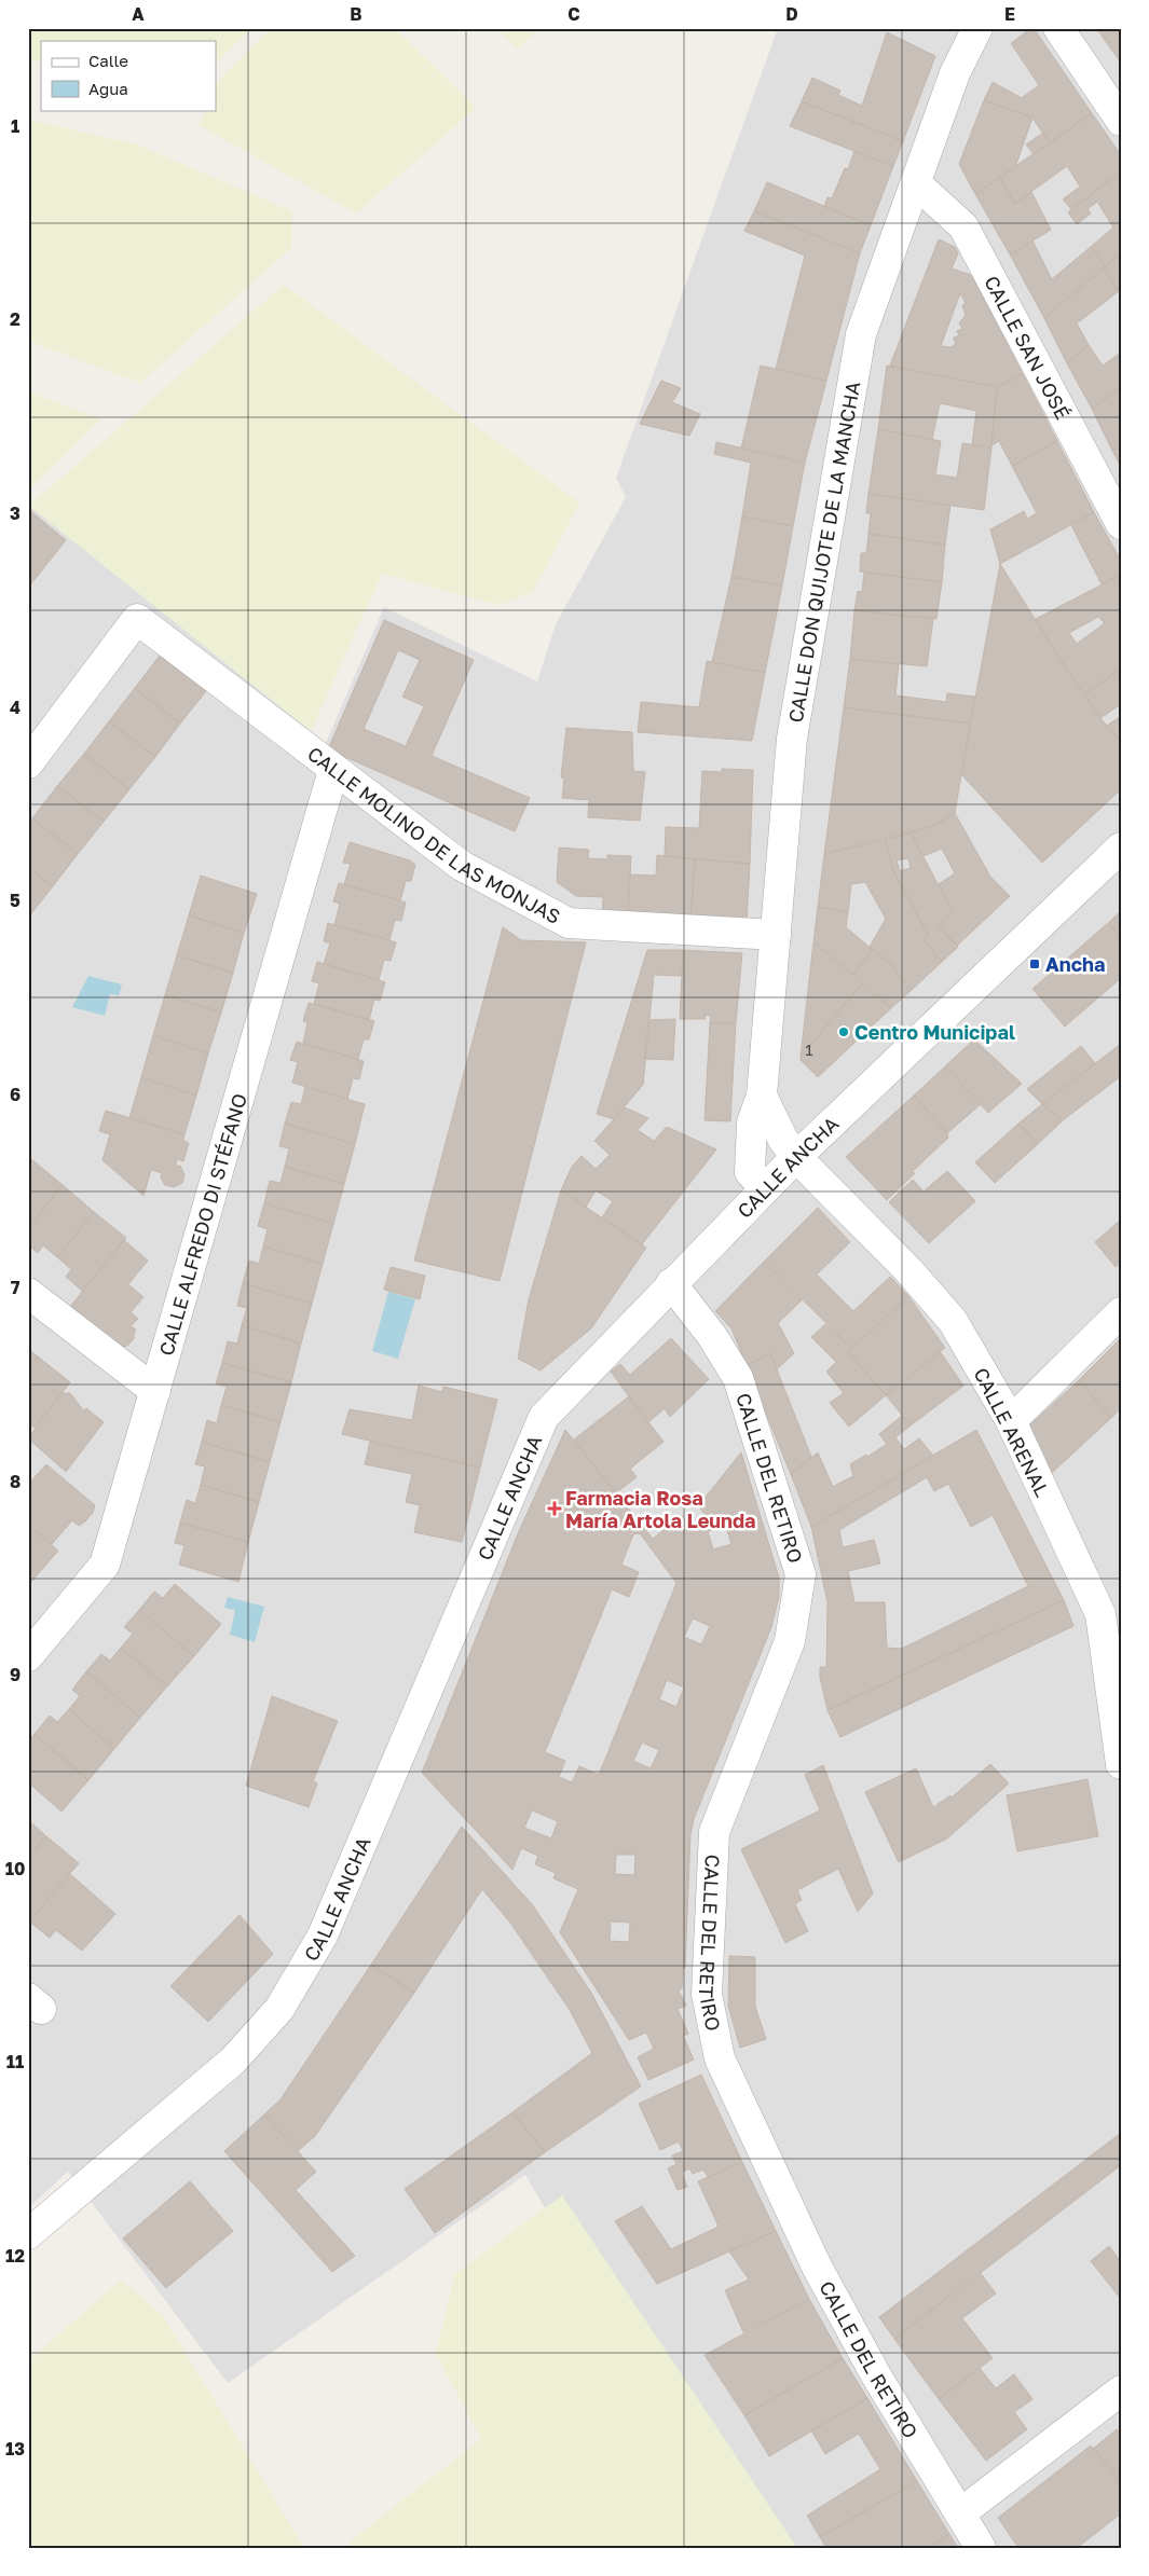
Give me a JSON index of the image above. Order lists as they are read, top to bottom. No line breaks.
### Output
{"streets":{"street":["CALLE SAN JOSÉ","CALLE DON QUIJOTE DE LA MANCHA","CALLE MOLINO DE LAS MONJAS","CALLE ANCHA","CALLE ALFREDO DI STÉFANO","CALLE ARENAL","CALLE DEL RETIRO"]},"crossings":[["CALLE SAN JOSÉ","CALLE DON QUIJOTE DE LA MANCHA"],["CALLE DON QUIJOTE DE LA MANCHA","CALLE MOLINO DE LAS MONJAS"],["CALLE DON QUIJOTE DE LA MANCHA","CALLE ANCHA"],["CALLE MOLINO DE LAS MONJAS","CALLE ALFREDO DI STÉFANO"],["CALLE ANCHA","CALLE ARENAL"],["CALLE ANCHA","CALLE DEL RETIRO"]],"places":{"transit":["Ancha"],"other":["Centro Municipal"],"health":["Farmacia Rosa María Artola Leunda"]},"house_numbers":["1"],"legend":["Calle","Agua"],"grid":{"columns":["A","B","C","D","E"],"rows":["1","2","3","4","5","6","7","8","9","10","11","12","13"]}}
